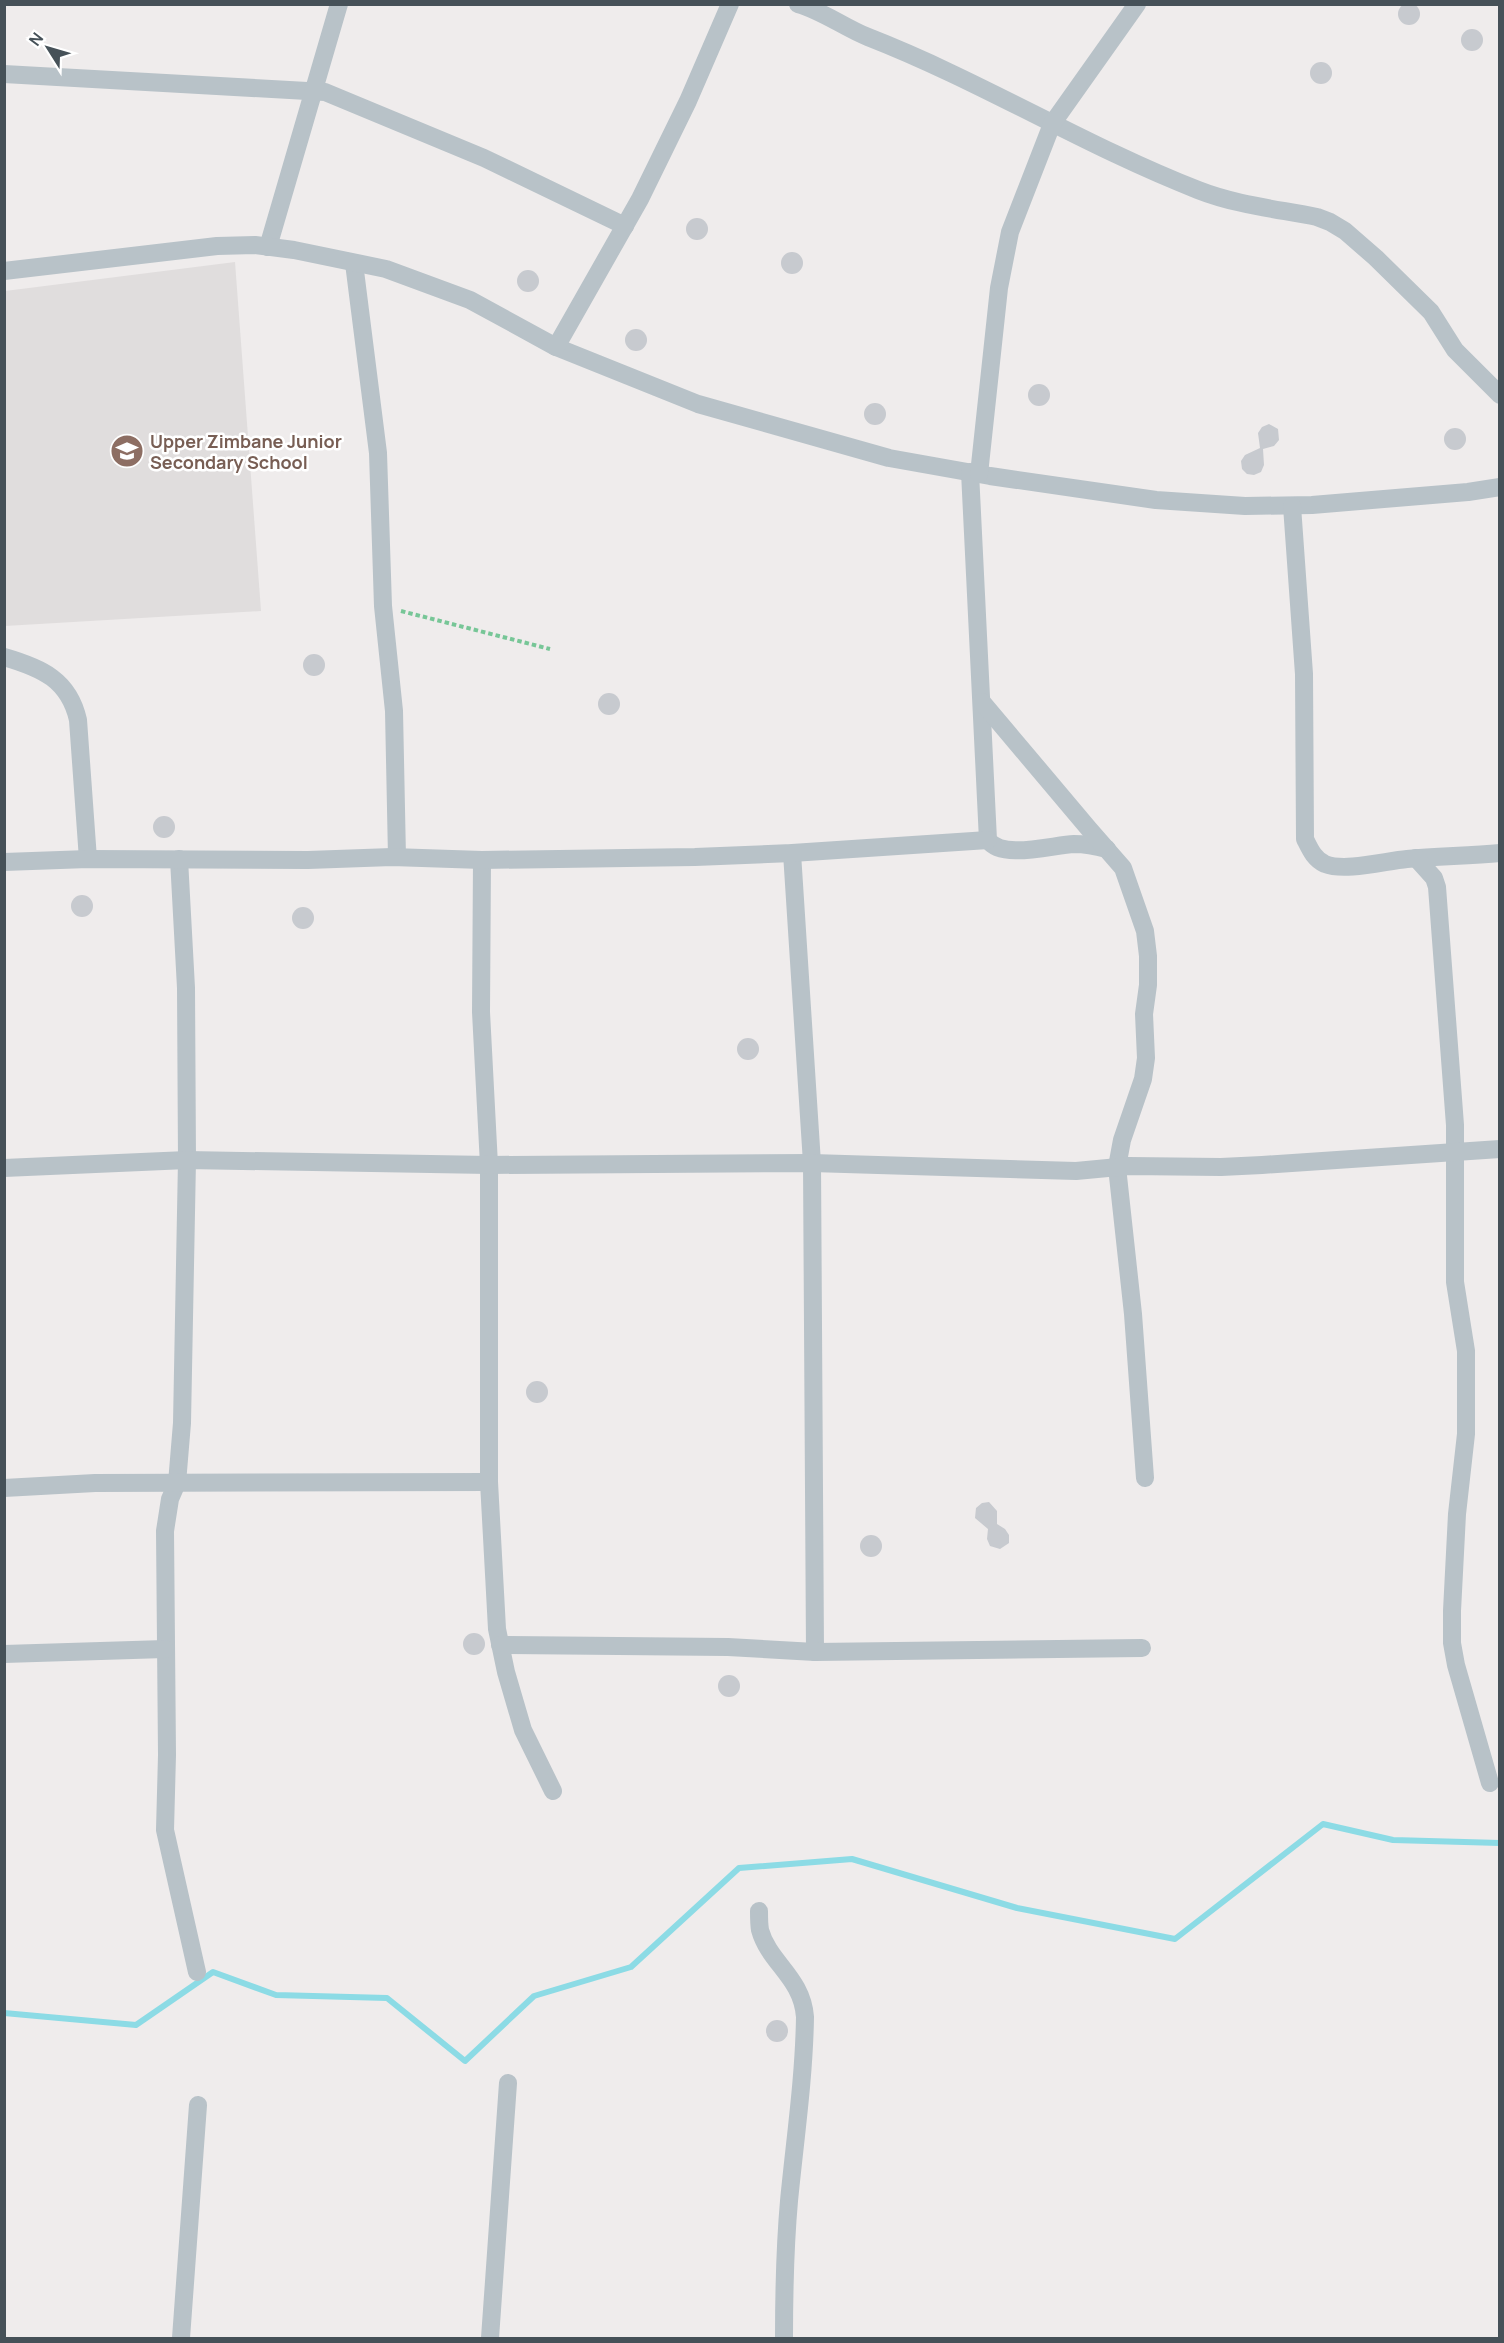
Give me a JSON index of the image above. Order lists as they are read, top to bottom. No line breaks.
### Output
{"places":{"school or university":["Upper Zimbane Junior Secondary School"]},"north":"top left"}
